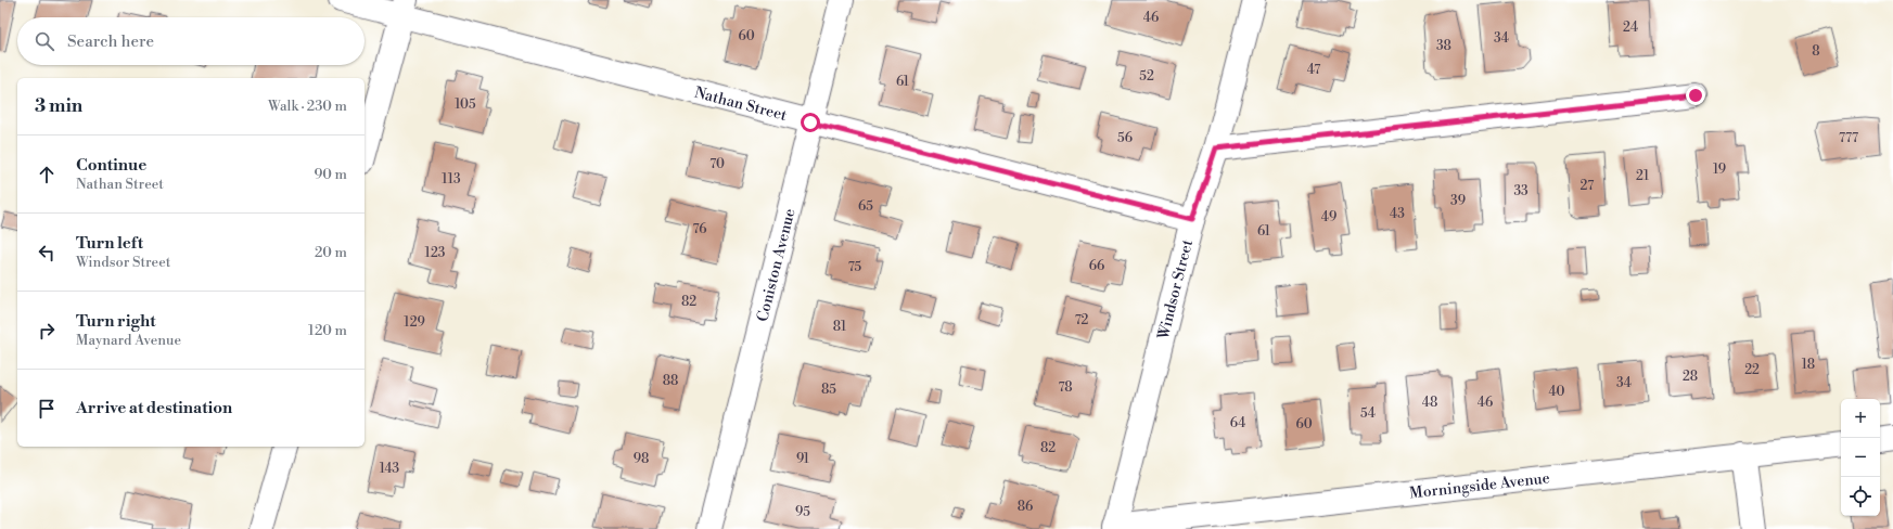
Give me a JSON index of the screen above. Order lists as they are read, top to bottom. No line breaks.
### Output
{"streets":{"street":["Nathan Street","Coniston Avenue","Windsor Street","Morningside Avenue"]},"crossings":[["Nathan Street","Coniston Avenue"],["Nathan Street","Windsor Street"],["Windsor Street","Morningside Avenue"]],"house_numbers":["46","24","60","34","38","8","47","52","61","105","56","777","70","19","21","113","27","33","39","65","43","49","76","61","123","66","75","82","72","129","81","18","22","28","88","34","78","85","40","48","46","54","64","60","82","98","91","143","86","95"],"page":{"search":"Search here","heading":["3 min","Walk · 230 m"],"list":[["Continue","Nathan Street","90 m"],["Turn left","Windsor Street","20 m"],["Turn right","Maynard Avenue","120 m"],"Arrive at destination"],"map_buttons":["+","−"]}}
